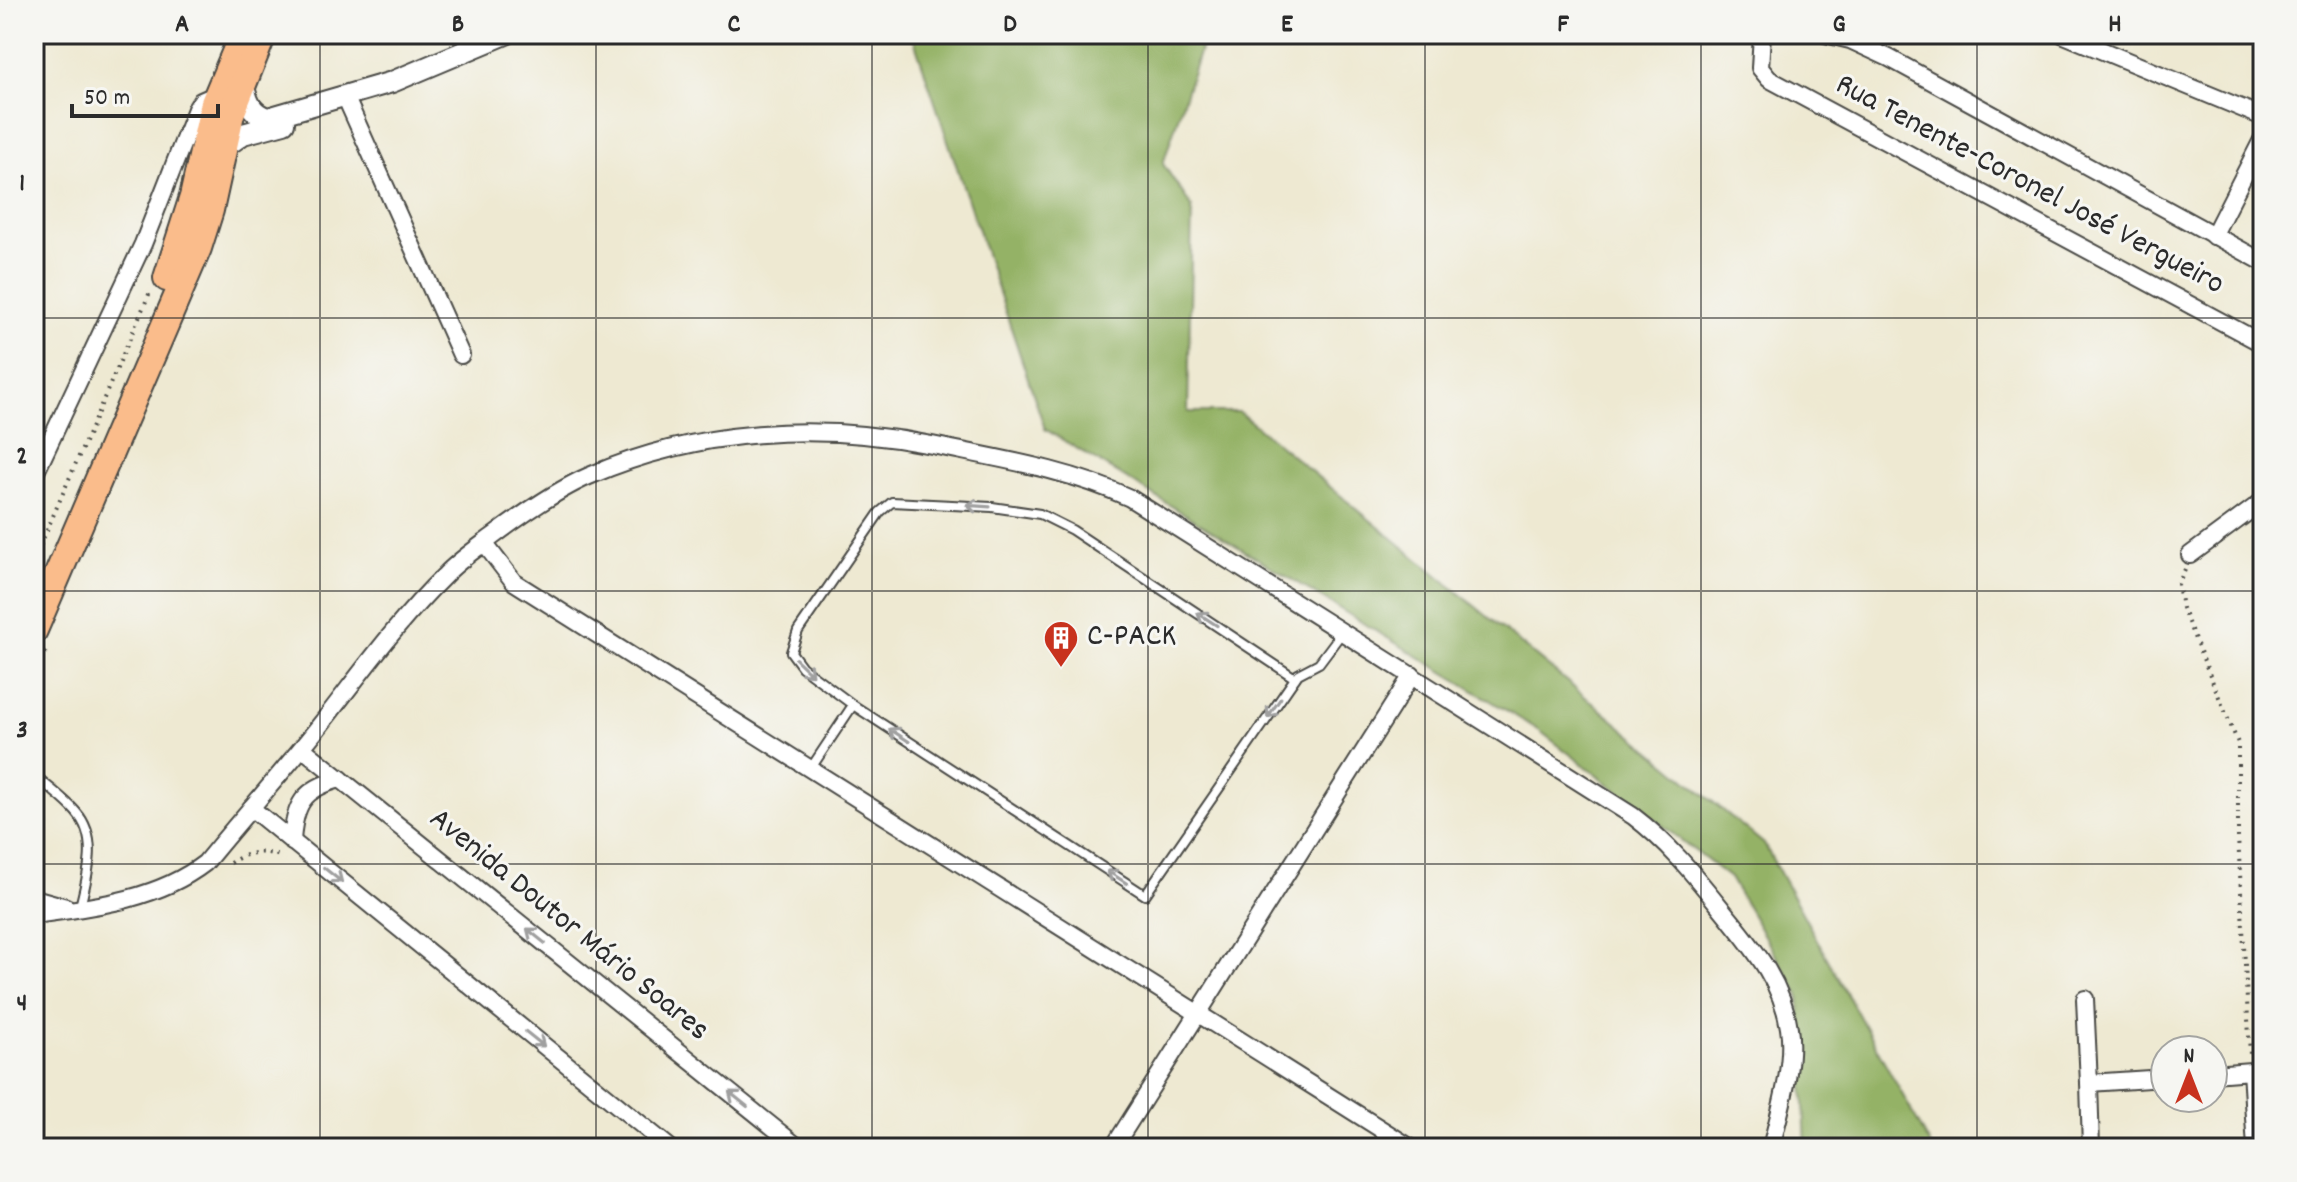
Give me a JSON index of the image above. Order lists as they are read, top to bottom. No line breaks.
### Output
{"streets":{"street":["Rua Tenente-Coronel José Vergueiro","Avenida Doutor Mário Soares"]},"places":{"building":["C-PACK"]},"scale_bar":"50 m","north":"top","grid":{"columns":["A","B","C","D","E","F","G","H"],"rows":["1","2","3","4"]}}
